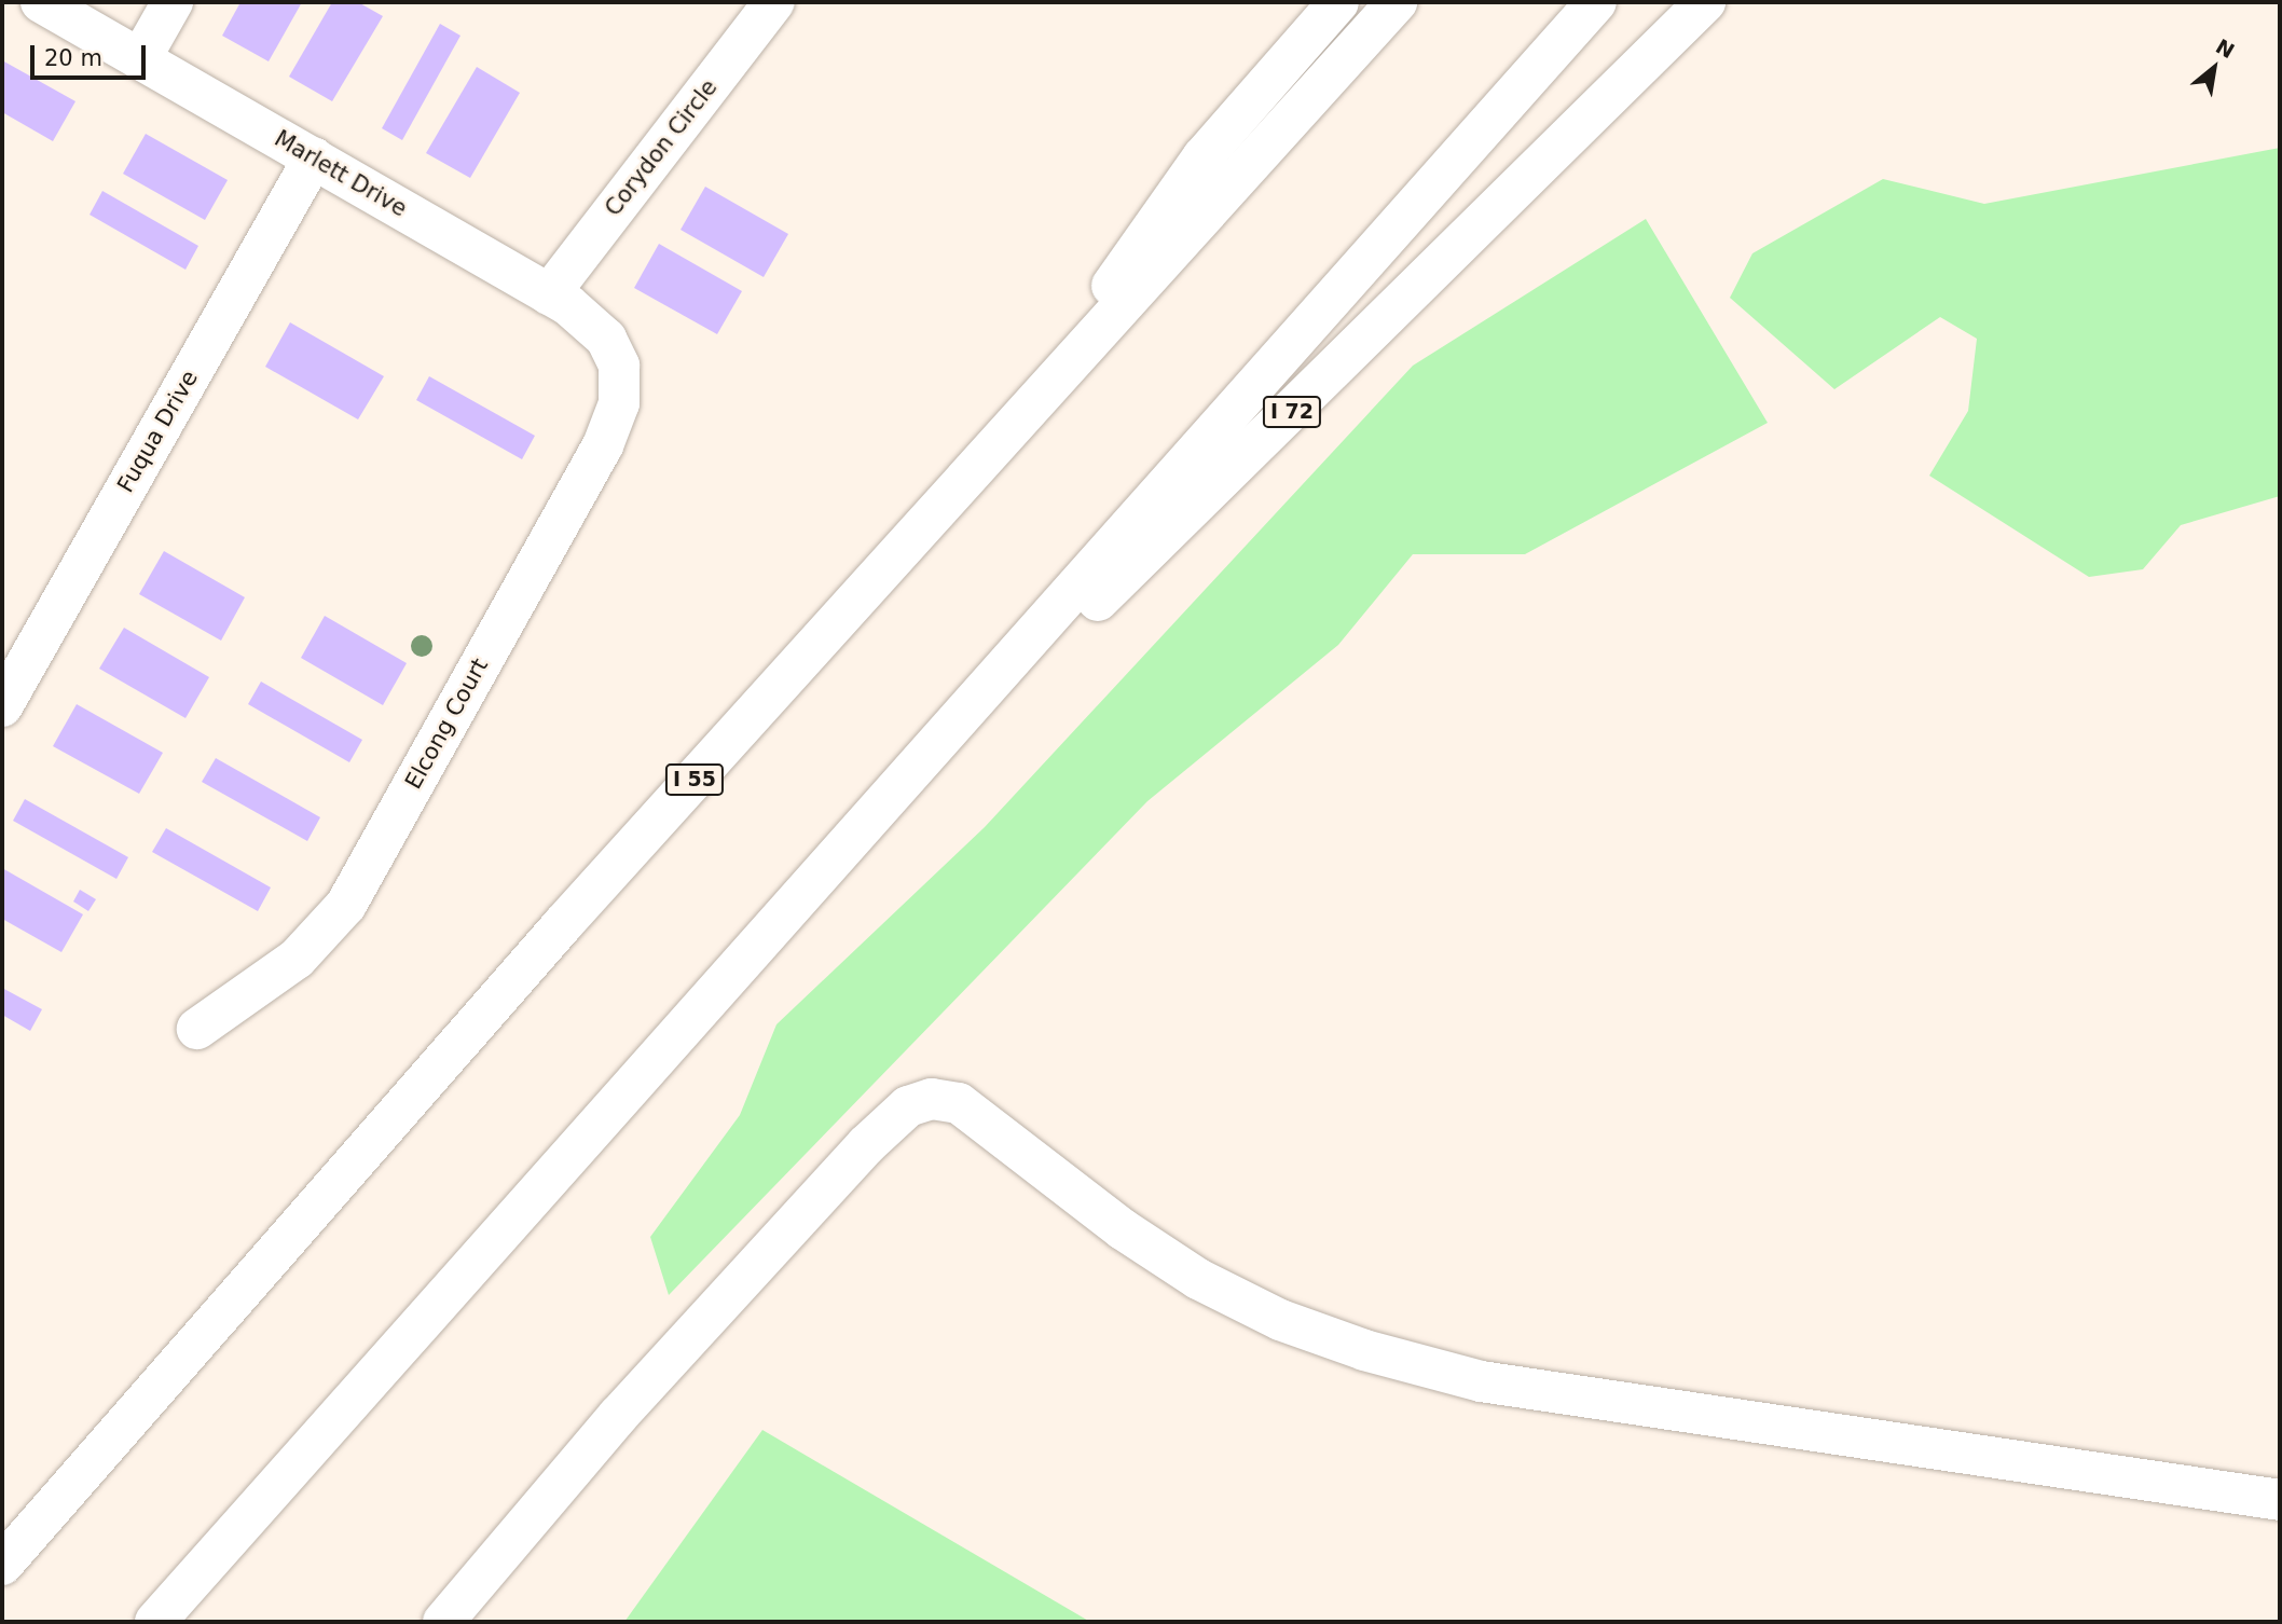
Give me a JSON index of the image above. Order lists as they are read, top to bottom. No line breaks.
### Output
{"streets":{"main road":["Corydon Circle","Marlett Drive","I 72","Fuqua Drive","Elcong Court","I 55"]},"crossings":[["Corydon Circle","Marlett Drive"],["Marlett Drive","Fuqua Drive"],["Marlett Drive","Elcong Court"]],"scale_bar":"20 m","north":"top right"}
